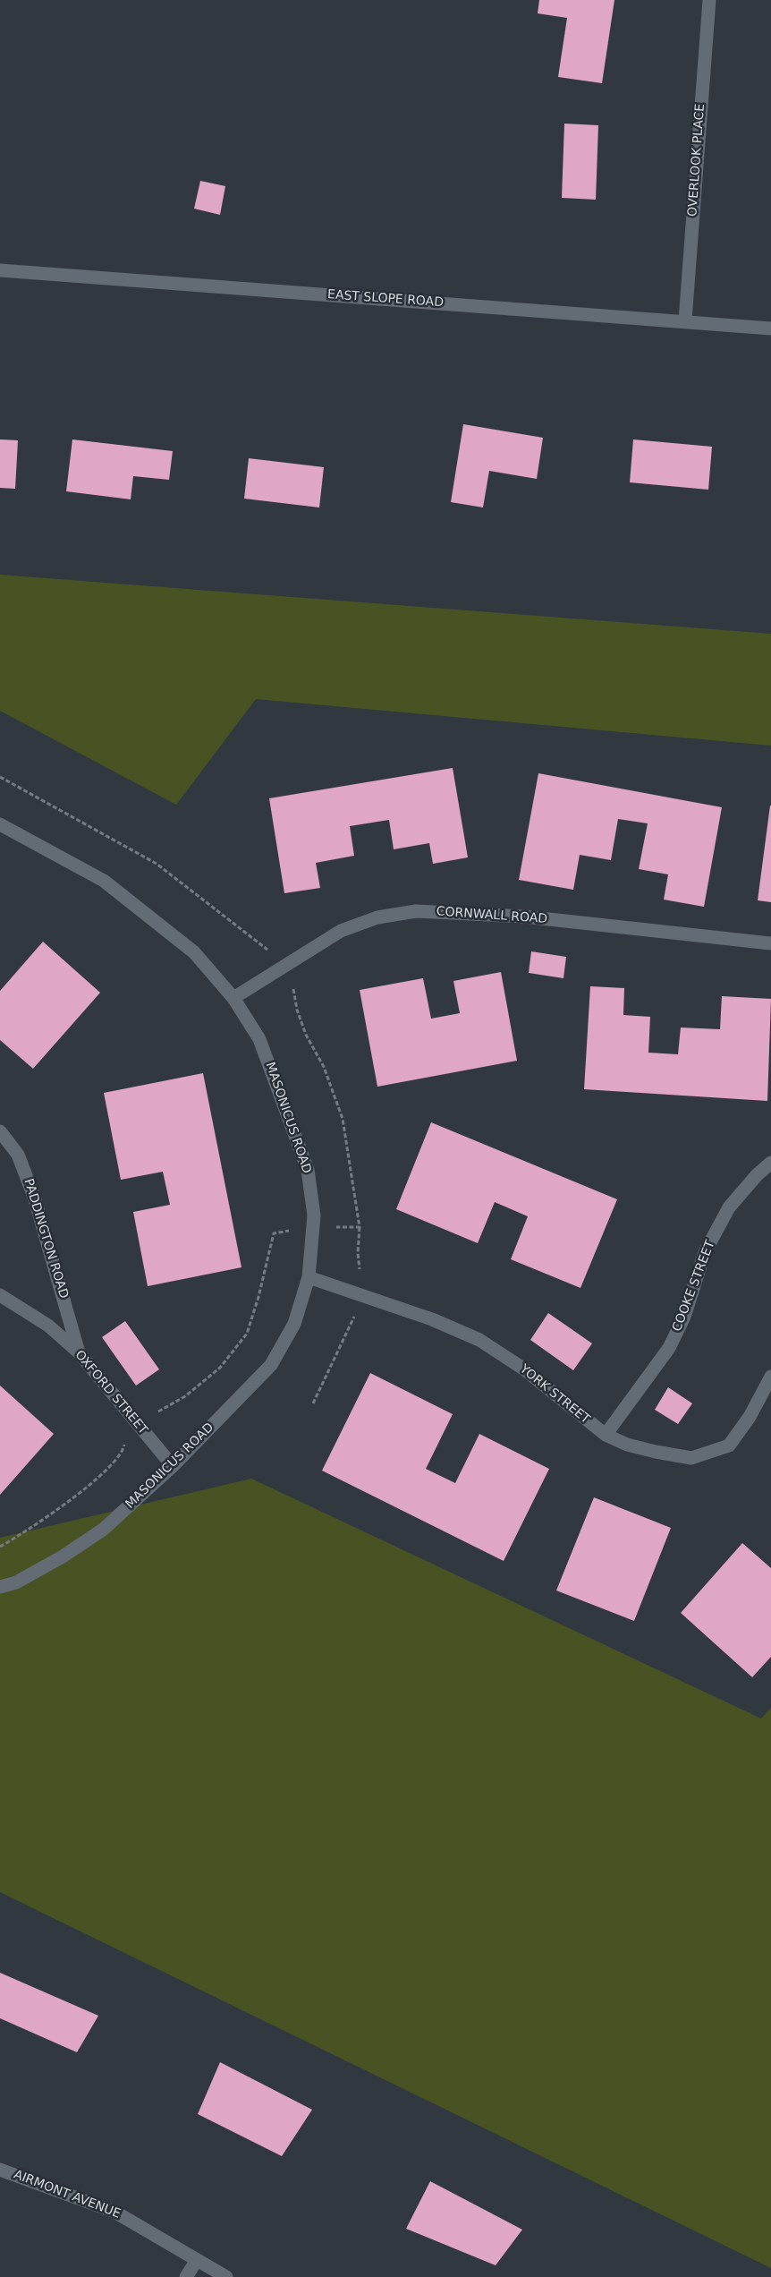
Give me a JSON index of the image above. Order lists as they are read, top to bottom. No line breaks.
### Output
{"streets":{"street":["OVERLOOK PLACE","EAST SLOPE ROAD","CORNWALL ROAD","MASONICUS ROAD","PADDINGTON ROAD","COOKE STREET","OXFORD STREET","YORK STREET","AIRMONT AVENUE"]},"crossings":[["OVERLOOK PLACE","EAST SLOPE ROAD"],["CORNWALL ROAD","MASONICUS ROAD"],["MASONICUS ROAD","OXFORD STREET"],["MASONICUS ROAD","YORK STREET"],["PADDINGTON ROAD","OXFORD STREET"],["COOKE STREET","YORK STREET"]]}
